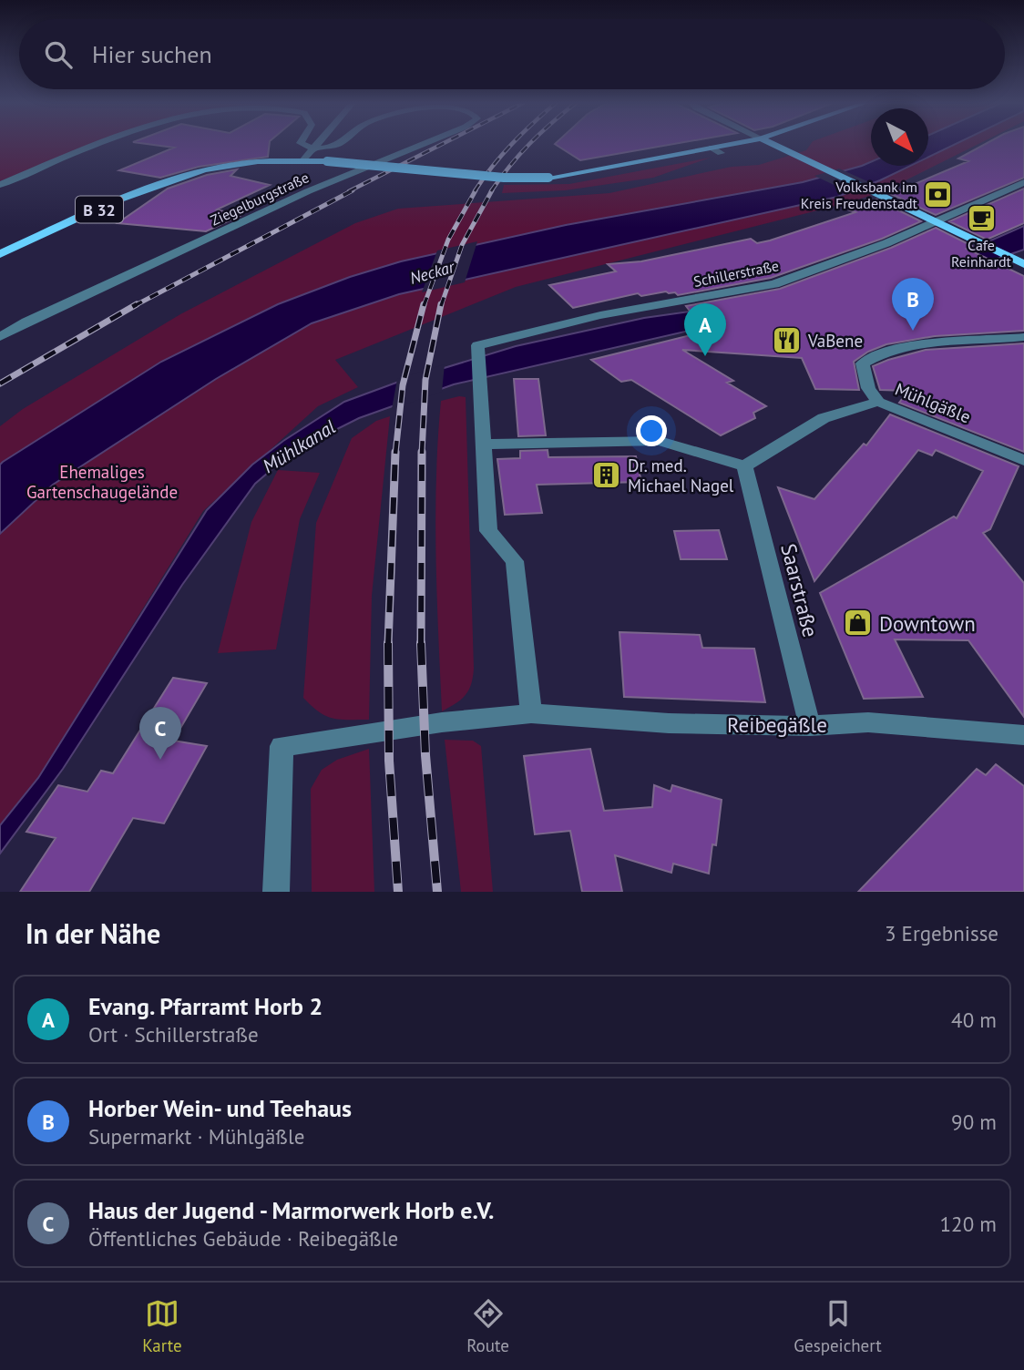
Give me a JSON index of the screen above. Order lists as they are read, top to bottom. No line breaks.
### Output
{"streets":{"main road":["B 32"],"street":["Ziegelburgstraße","Schillerstraße","Mühlgäßle","Saarstraße","Reibegäßle"]},"crossings":[["Saarstraße","Reibegäßle"]],"water":["Neckar","Mühlkanal"],"parks":["Ehemaliges Gartenschaugelände"],"places":{"bank":["Volksbank im Kreis Freudenstadt"],"cafe":["Cafe Reinhardt"],"restaurant":["VaBene"],"building":["Dr. med. Michael Nagel"],"shop":["Downtown"]},"north":"bottom right","page":{"search":"Hier suchen","pins":["B","A","C"],"heading":["In der Nähe","3 Ergebnisse"],"list":[{"mark":"A","name":"Evang. Pfarramt Horb 2","note":"Ort · Schillerstraße","value":"40 m"},{"mark":"B","name":"Horber Wein- und Teehaus","note":"Supermarkt · Mühlgäßle","value":"90 m"},{"mark":"C","name":"Haus der Jugend - Marmorwerk Horb e.V.","note":"Öffentliches Gebäude · Reibegäßle","value":"120 m"}],"nav":["Karte","Route","Gespeichert"]}}
